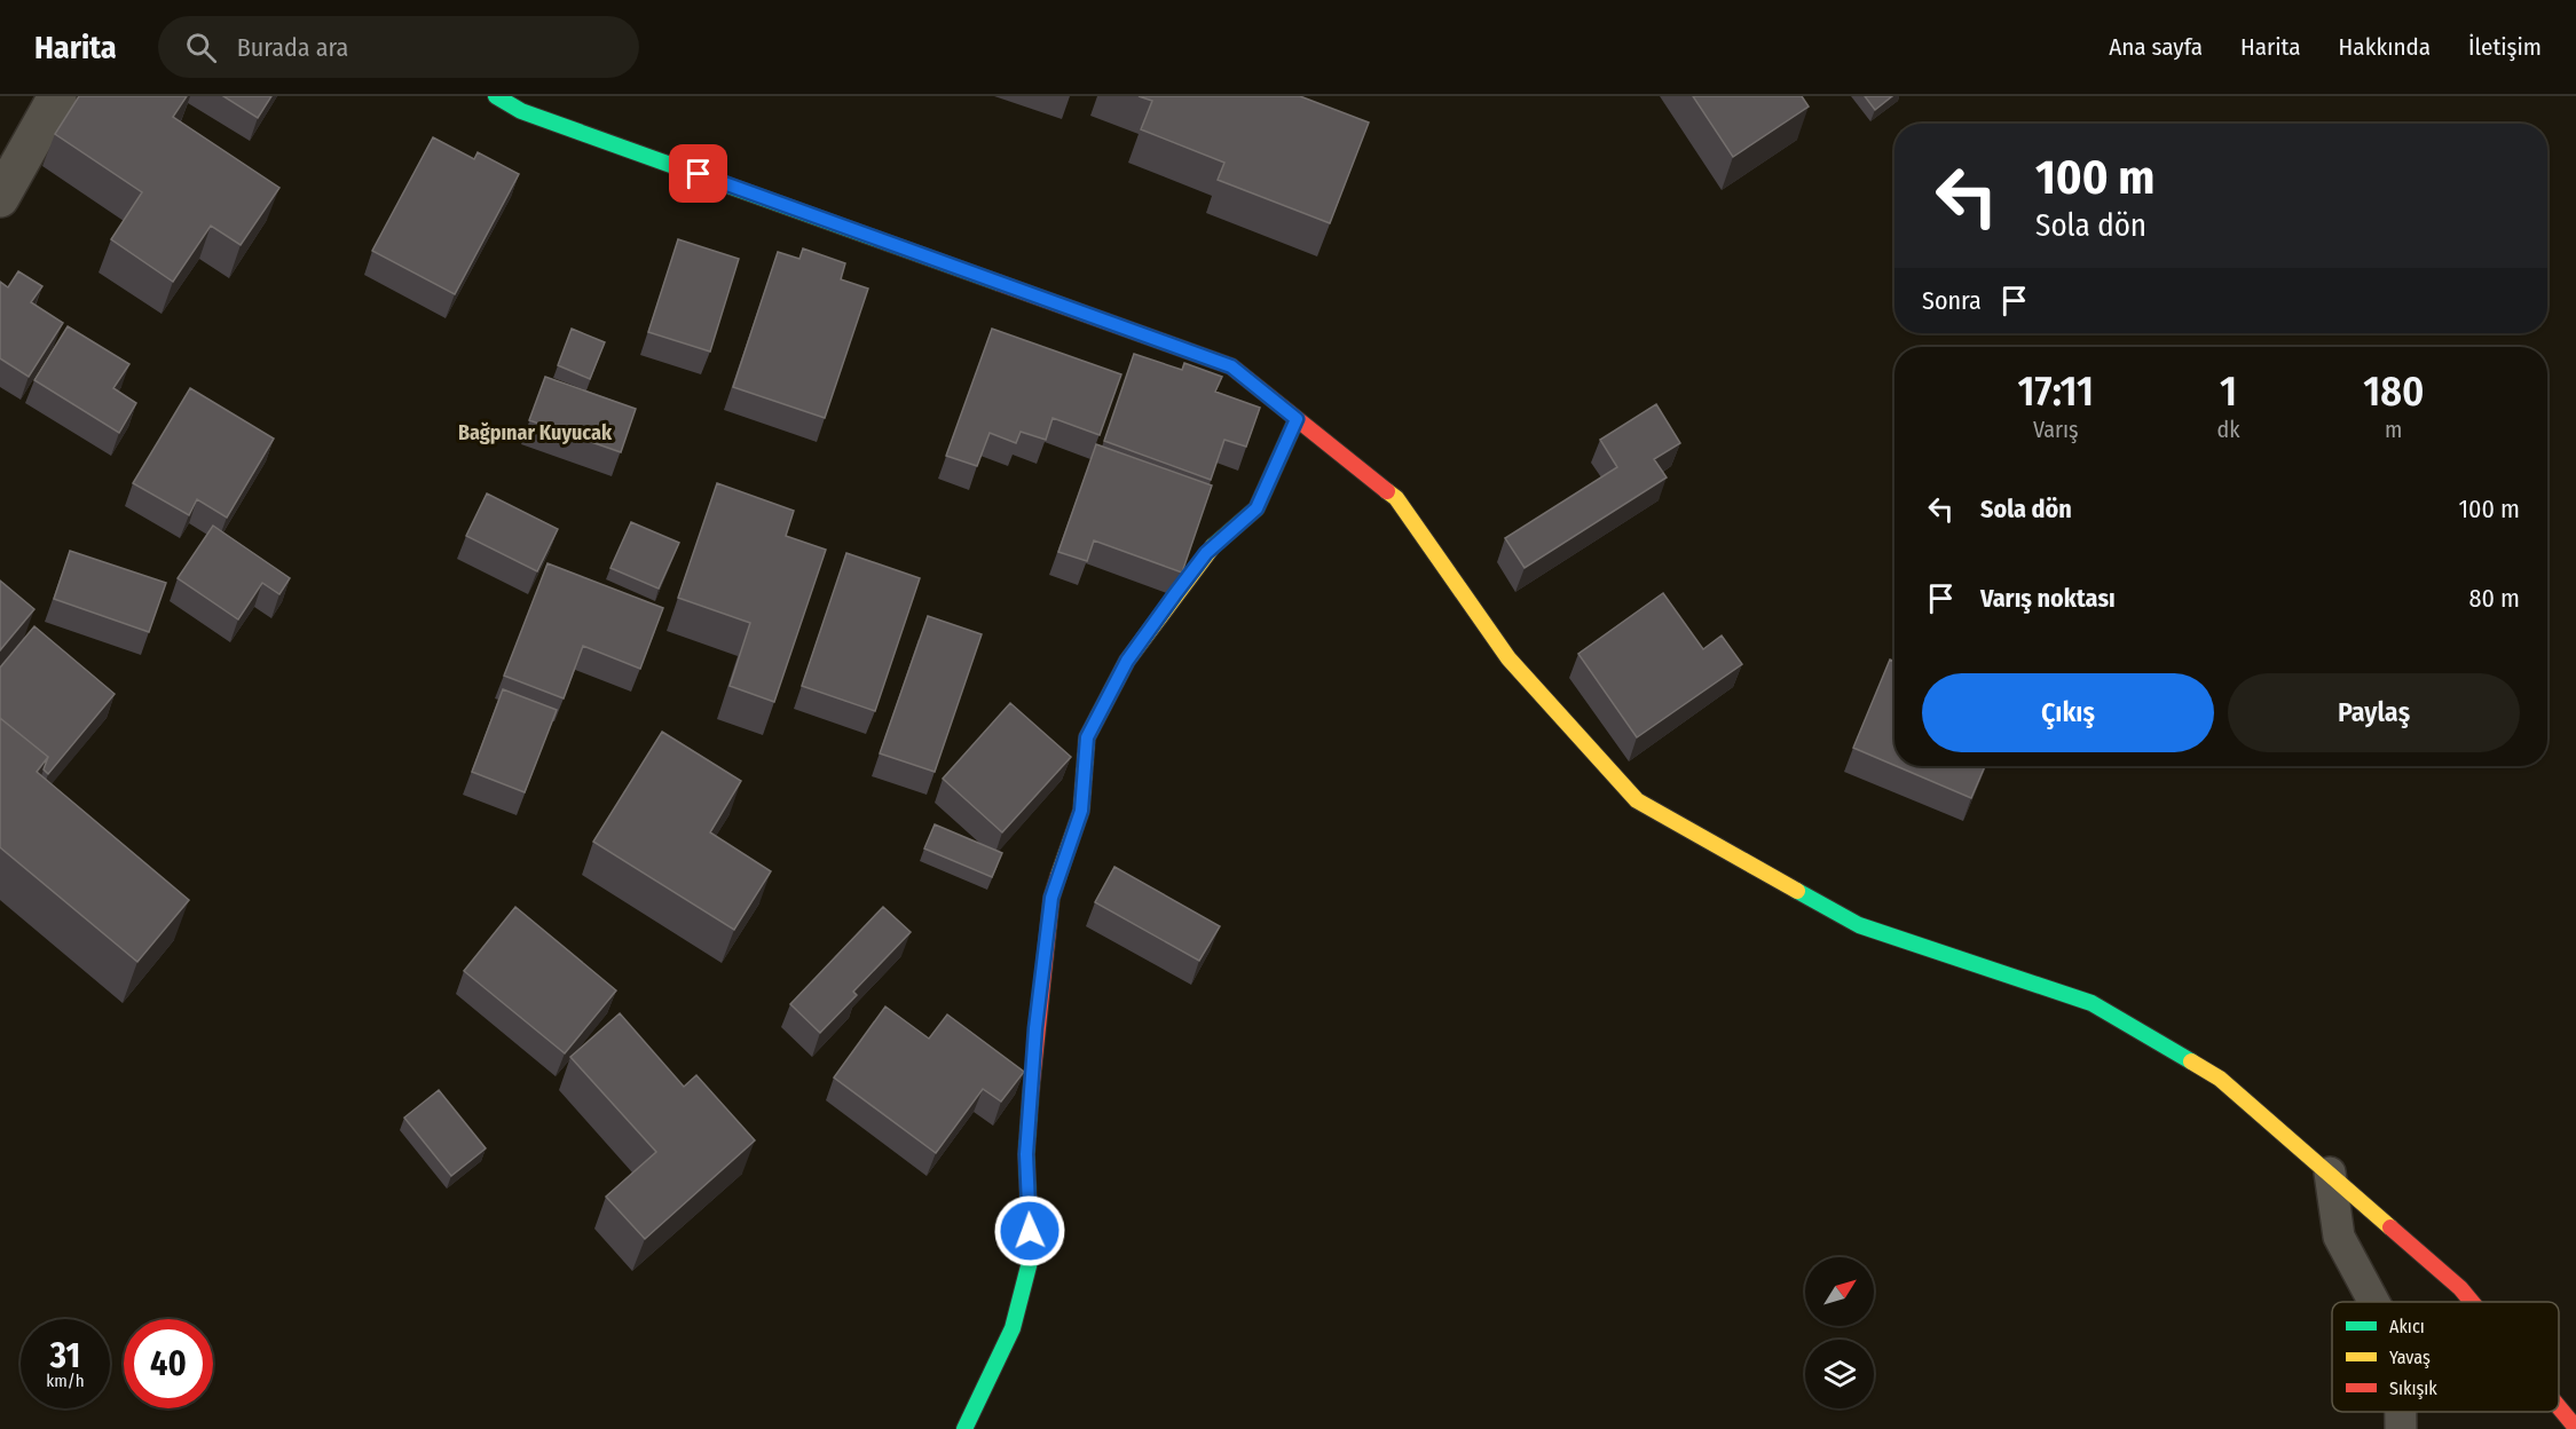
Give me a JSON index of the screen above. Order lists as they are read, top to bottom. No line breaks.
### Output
{"districts":["Bağpınar Kuyucak"],"legend":["Akıcı","Yavaş","Sıkışık"],"north":"top right","page":{"header":"Harita","search":"Burada ara","nav":["Ana sayfa","Harita","Hakkında","İletişim"],"turn":["100 m","Sola dön"],"then":"Sonra","eta":["17:11","Varış","1","dk","180","m"],"list":[{"name":"Sola dön","value":"100 m"},{"name":"Varış noktası","value":"80 m"}],"buttons":["Çıkış","Paylaş"],"speed":"31 km/h","limit":"40"}}
